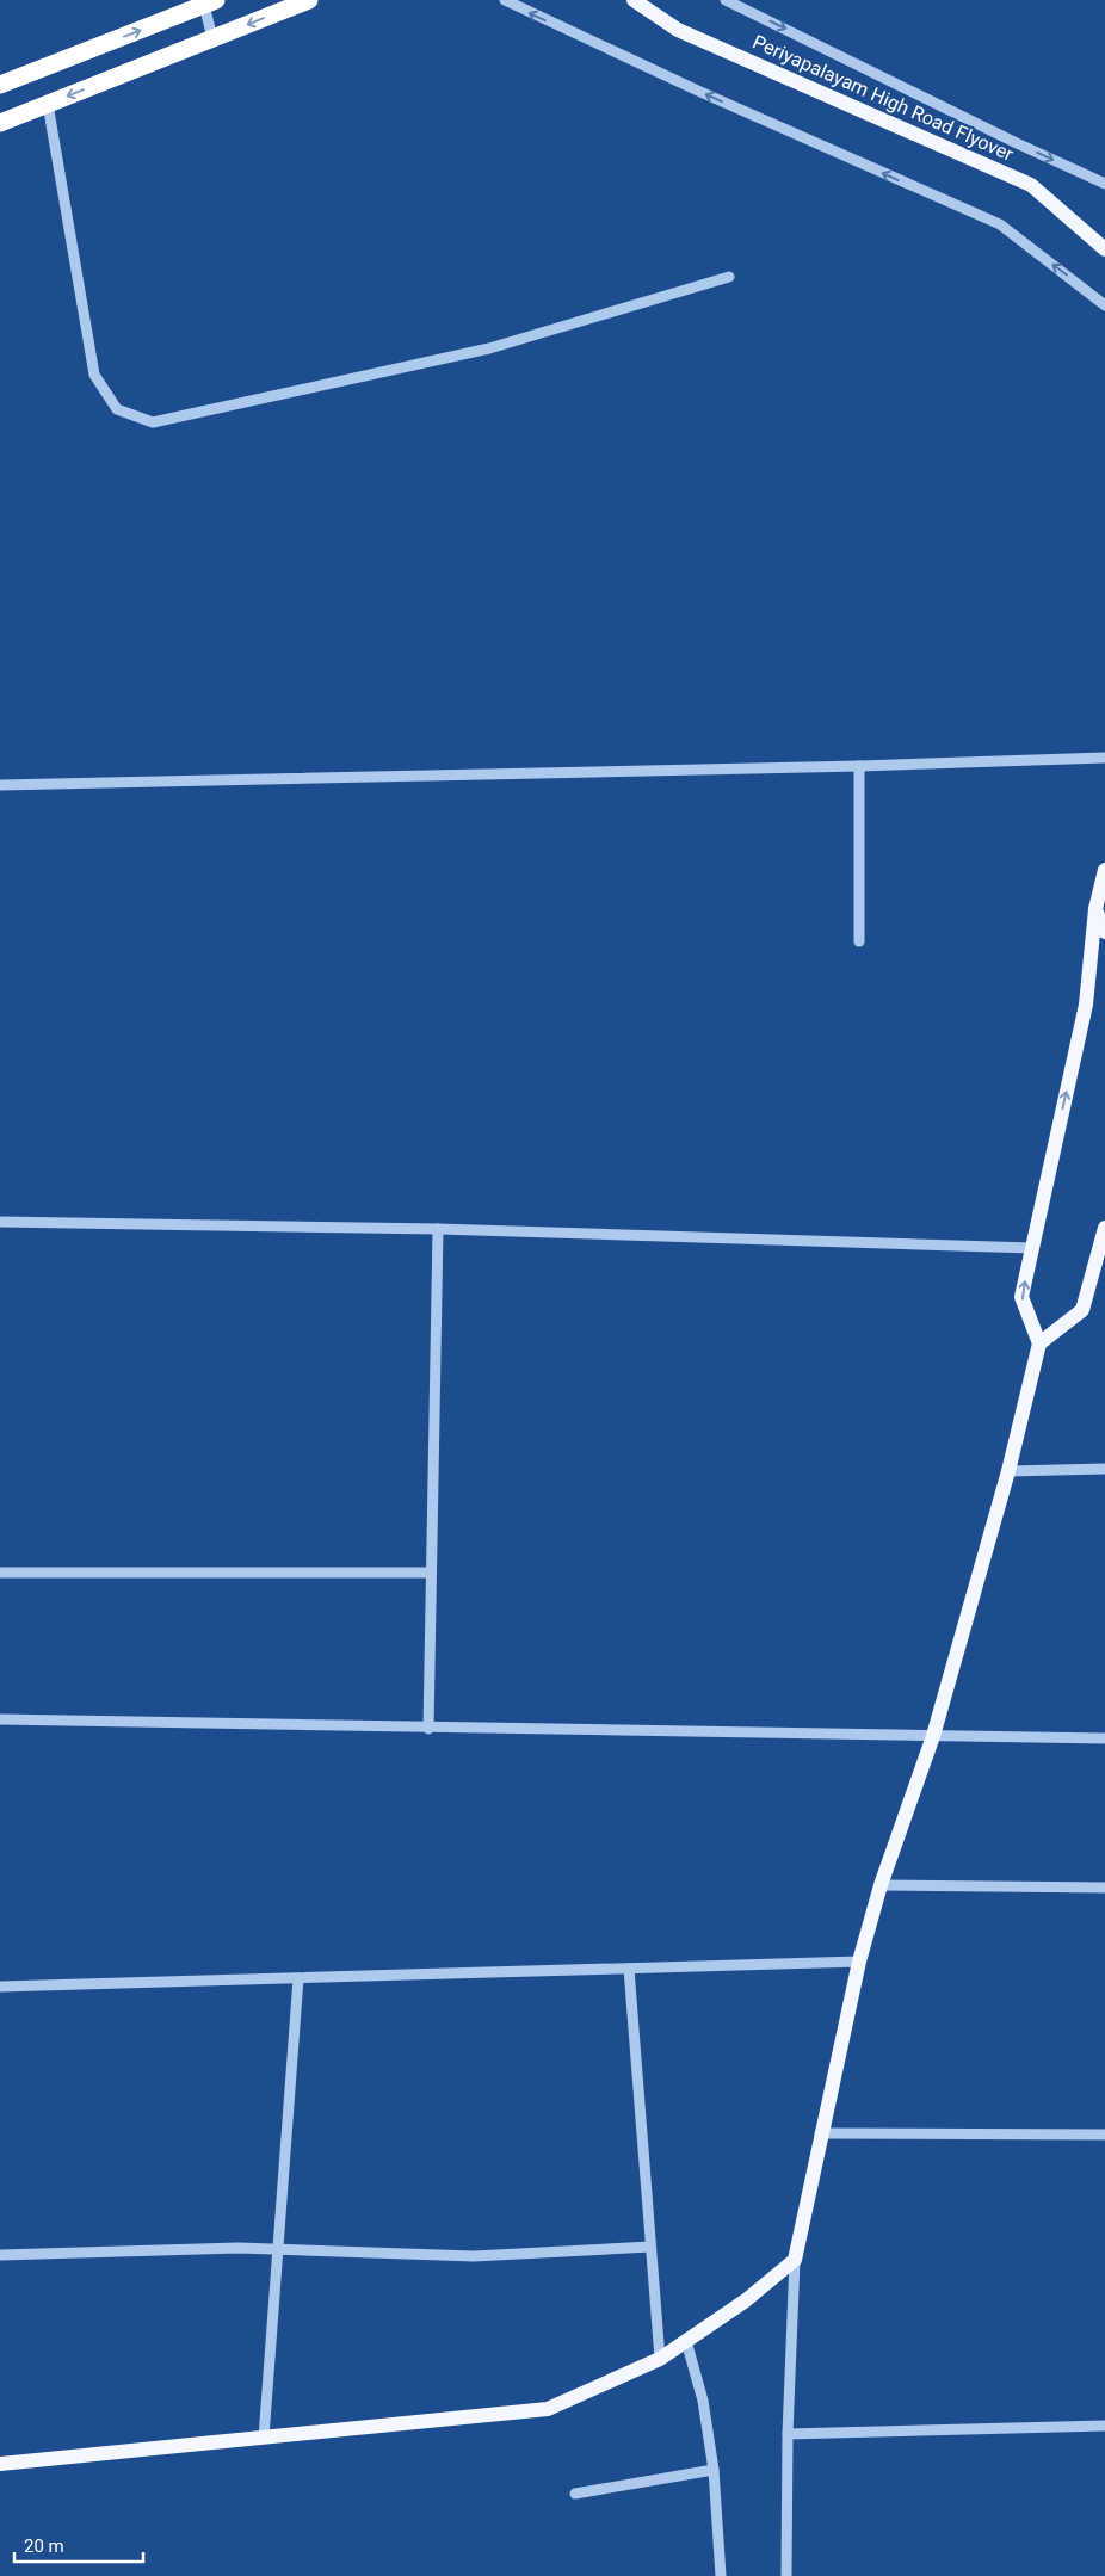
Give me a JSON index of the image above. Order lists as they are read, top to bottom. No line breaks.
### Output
{"streets":{"main road":["Periyapalayam High Road Flyover"]},"scale_bar":"20 m"}
